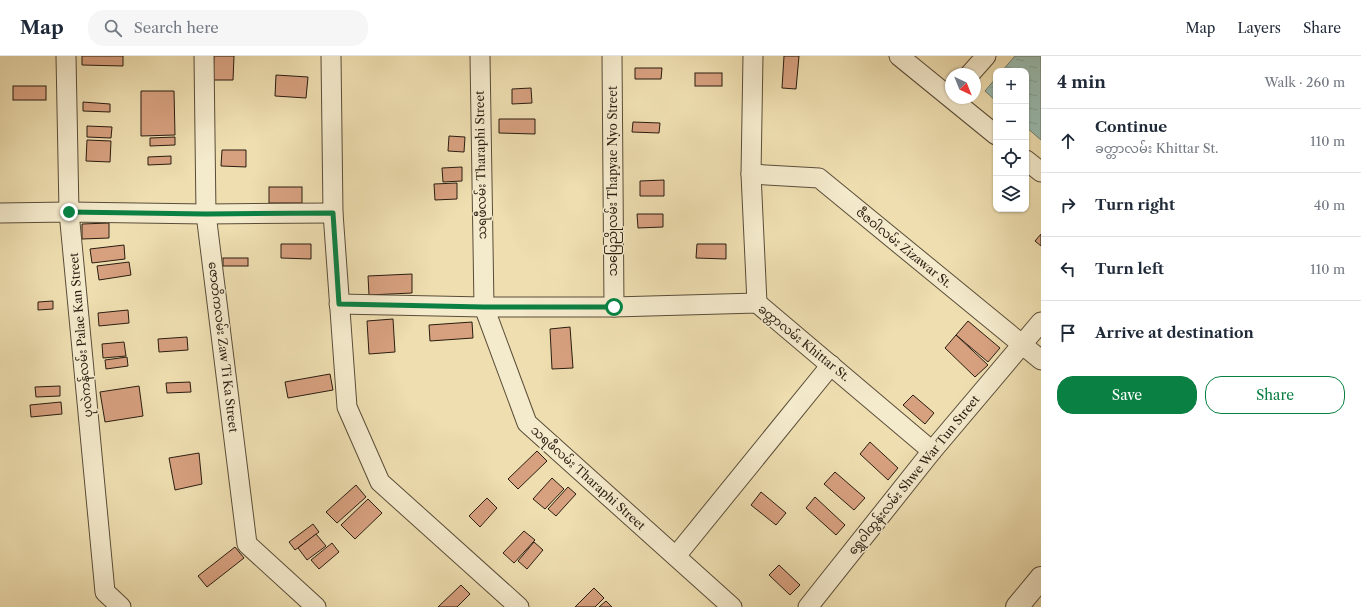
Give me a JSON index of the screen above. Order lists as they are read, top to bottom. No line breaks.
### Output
{"streets":{"street":["သရဖီလမ်း Tharaphi Street","သပြေညိုလမ်း Thapyae Nyo Street","ဇီဇဝါလမ်း Zizawar St.","ပုလဲကန်လမ်း Palae Kan Street","ခတ္တာလမ်း Khittar St.","ဇောတိကလမ်း Zaw Ti Ka Street","ရွှေဝါထွန်းလမ်း Shwe War Tun Street"]},"crossings":[["သရဖီလမ်း Tharaphi Street","ခတ္တာလမ်း Khittar St."],["သပြေညိုလမ်း Thapyae Nyo Street","ခတ္တာလမ်း Khittar St."],["ဇီဇဝါလမ်း Zizawar St.","ရွှေဝါထွန်းလမ်း Shwe War Tun Street"],["ခတ္တာလမ်း Khittar St.","ရွှေဝါထွန်းလမ်း Shwe War Tun Street"]],"north":"bottom right","page":{"header":"Map","search":"Search here","nav":["Map","Layers","Share"],"heading":["4 min","Walk · 260 m"],"map_buttons":["+","−"],"list":[["Continue","ခတ္တာလမ်း Khittar St.","110 m"],["Turn right","40 m"],["Turn left","110 m"],"Arrive at destination"],"buttons":["Save","Share"]}}
